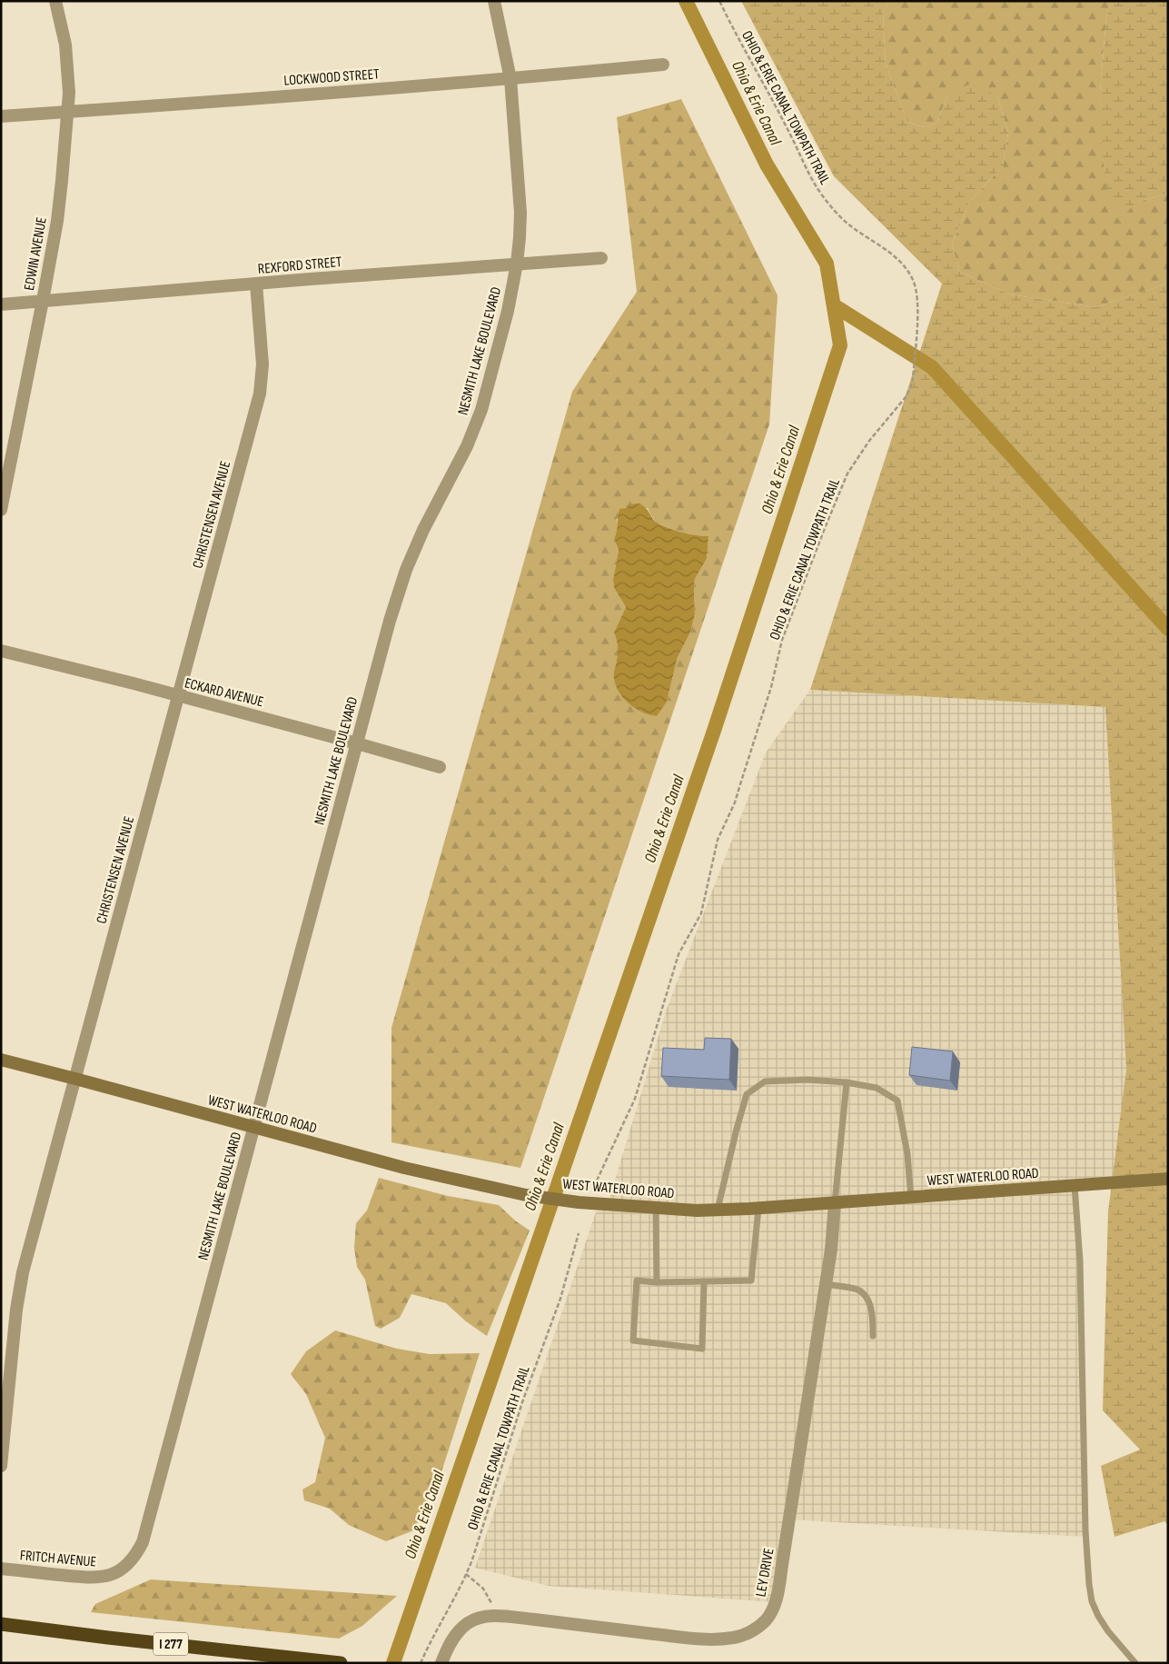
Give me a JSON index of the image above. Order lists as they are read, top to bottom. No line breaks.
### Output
{"streets":{"highway":["I 277"],"main road":["WEST WATERLOO ROAD"],"street":["LOCKWOOD STREET","EDWIN AVENUE","REXFORD STREET","NESMITH LAKE BOULEVARD","CHRISTENSEN AVENUE","ECKARD AVENUE","FRITCH AVENUE","LEY DRIVE"],"path":["OHIO & ERIE CANAL TOWPATH TRAIL"]},"crossings":[["LOCKWOOD STREET","EDWIN AVENUE"],["LOCKWOOD STREET","NESMITH LAKE BOULEVARD"],["EDWIN AVENUE","REXFORD STREET"],["REXFORD STREET","NESMITH LAKE BOULEVARD"],["REXFORD STREET","CHRISTENSEN AVENUE"],["NESMITH LAKE BOULEVARD","ECKARD AVENUE"],["NESMITH LAKE BOULEVARD","WEST WATERLOO ROAD"],["NESMITH LAKE BOULEVARD","FRITCH AVENUE"],["CHRISTENSEN AVENUE","ECKARD AVENUE"],["CHRISTENSEN AVENUE","WEST WATERLOO ROAD"],["WEST WATERLOO ROAD","LEY DRIVE"]],"water":["Ohio & Erie Canal"]}
